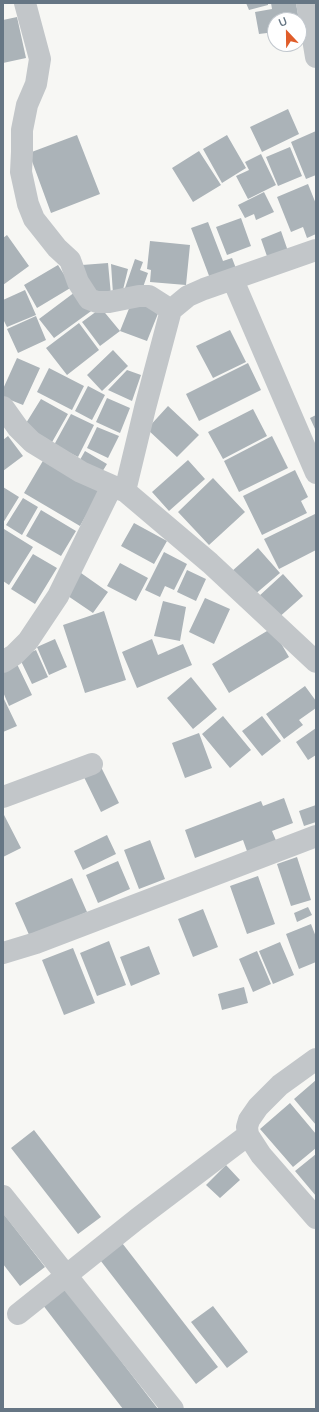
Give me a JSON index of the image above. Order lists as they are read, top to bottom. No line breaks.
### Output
{"north":"top"}
